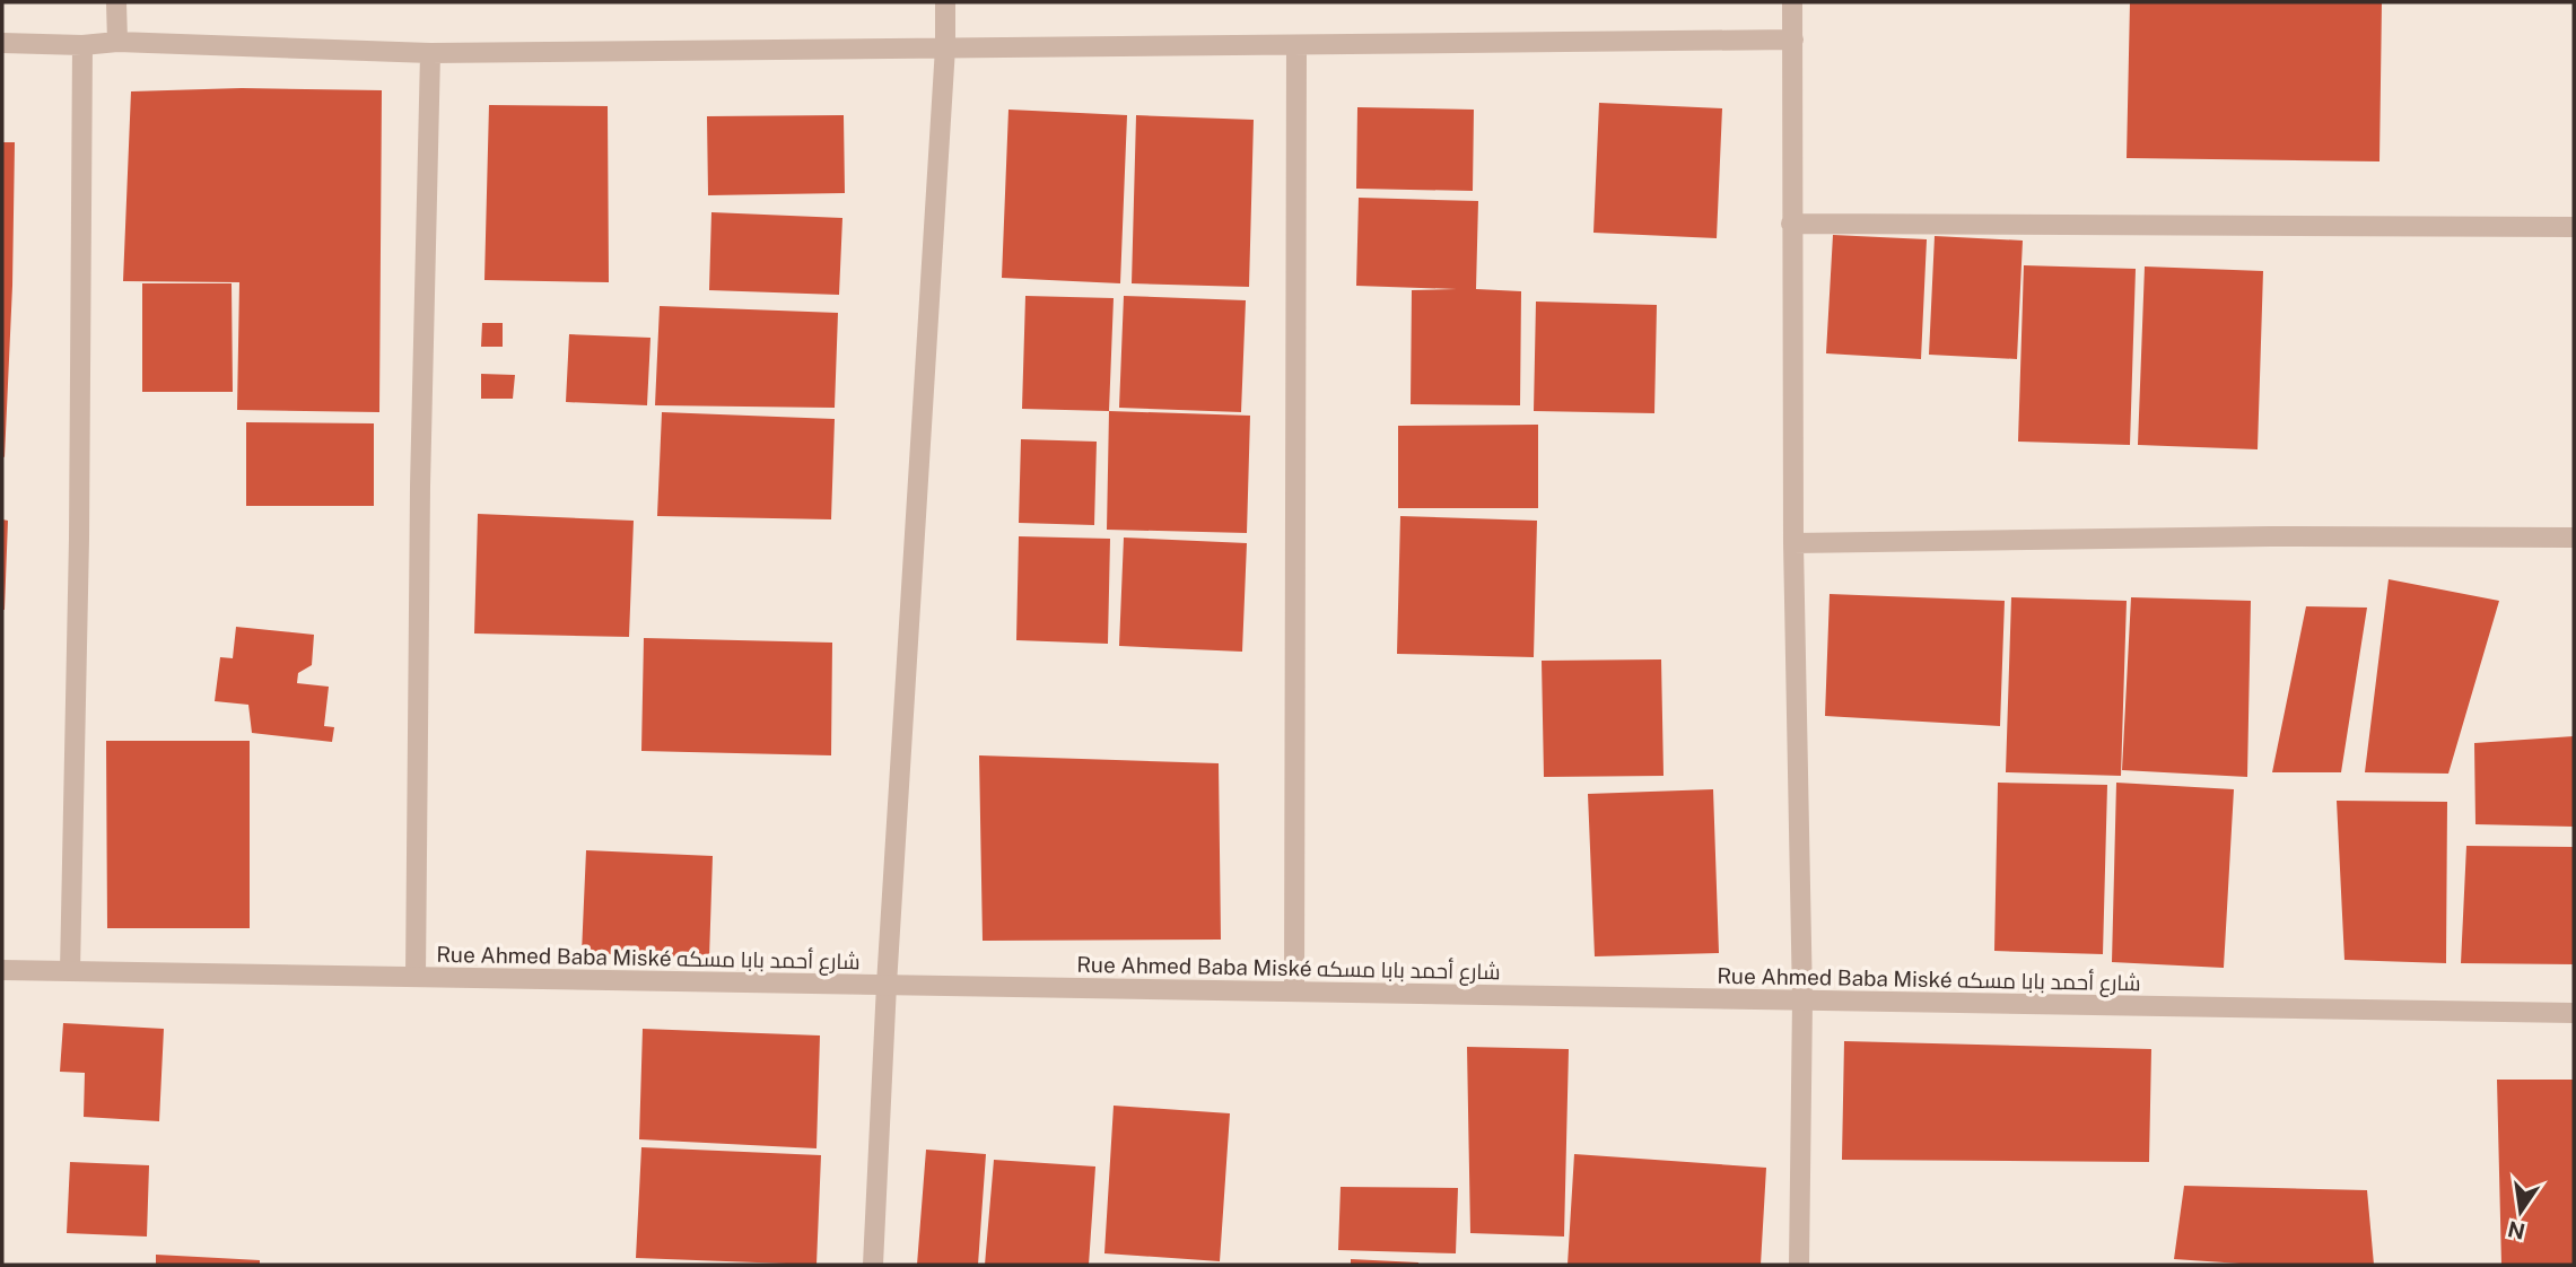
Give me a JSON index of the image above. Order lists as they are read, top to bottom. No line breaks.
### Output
{"streets":{"street":["Rue Ahmed Baba Miské شارع أحمد بابا مسكه"]},"north":"bottom"}
